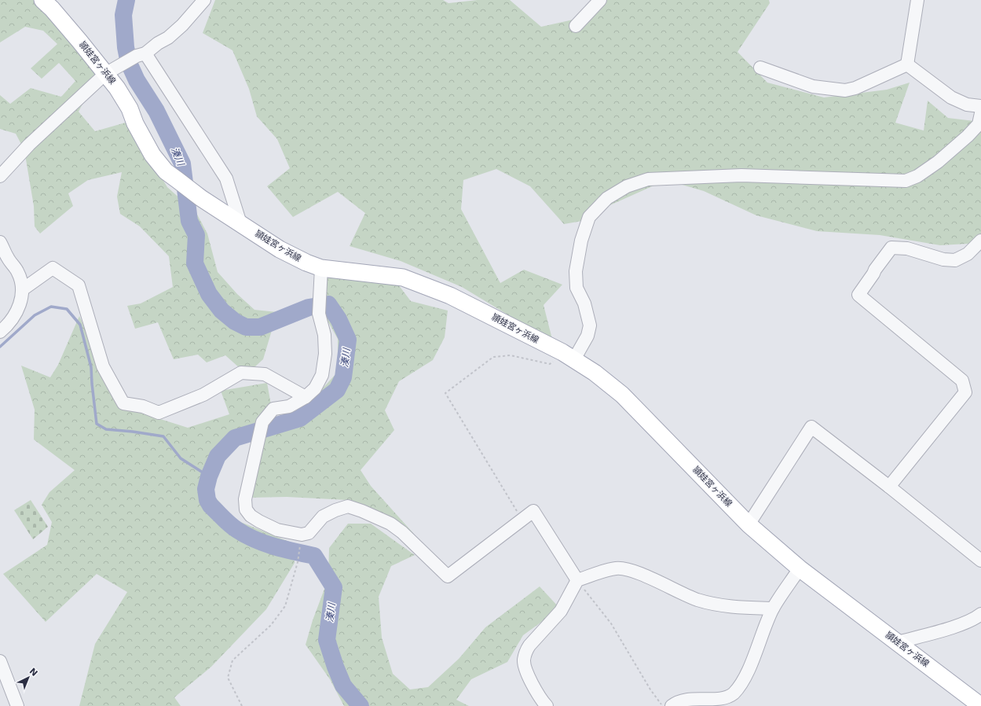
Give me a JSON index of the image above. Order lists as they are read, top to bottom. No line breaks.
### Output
{"streets":{"main road":["頴娃宮ヶ浜線"]},"water":["湊川"],"north":"top right"}
